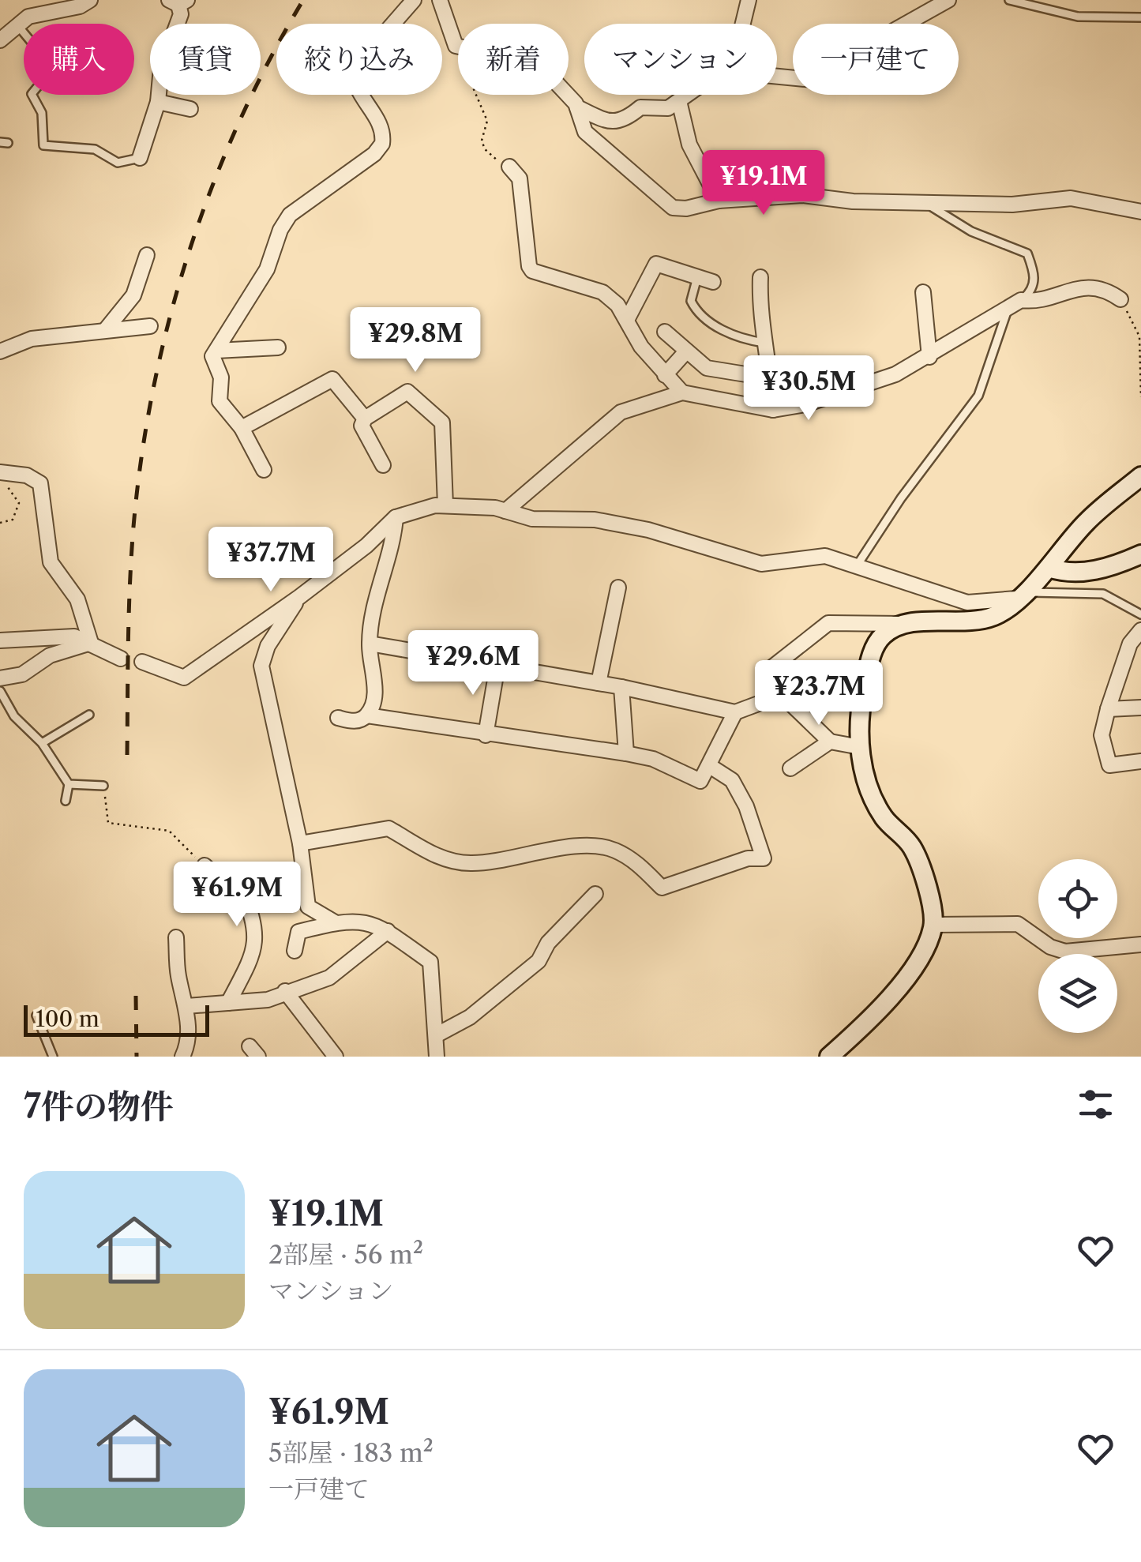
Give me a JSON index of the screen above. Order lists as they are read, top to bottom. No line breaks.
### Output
{"scale_bar":"100 m","page":{"chip":["購入","賃貸","絞り込み","新着","マンション","一戸建て"],"price":["¥19.1M","¥29.8M","¥30.5M","¥37.7M","¥29.6M","¥23.7M","¥61.9M"],"scale":"100 m","heading":"7件の物件","list":[{"name":"¥19.1M","note":"2部屋 · 56 m² · マンション"},{"name":"¥61.9M","note":"5部屋 · 183 m² · 一戸建て"}]}}
